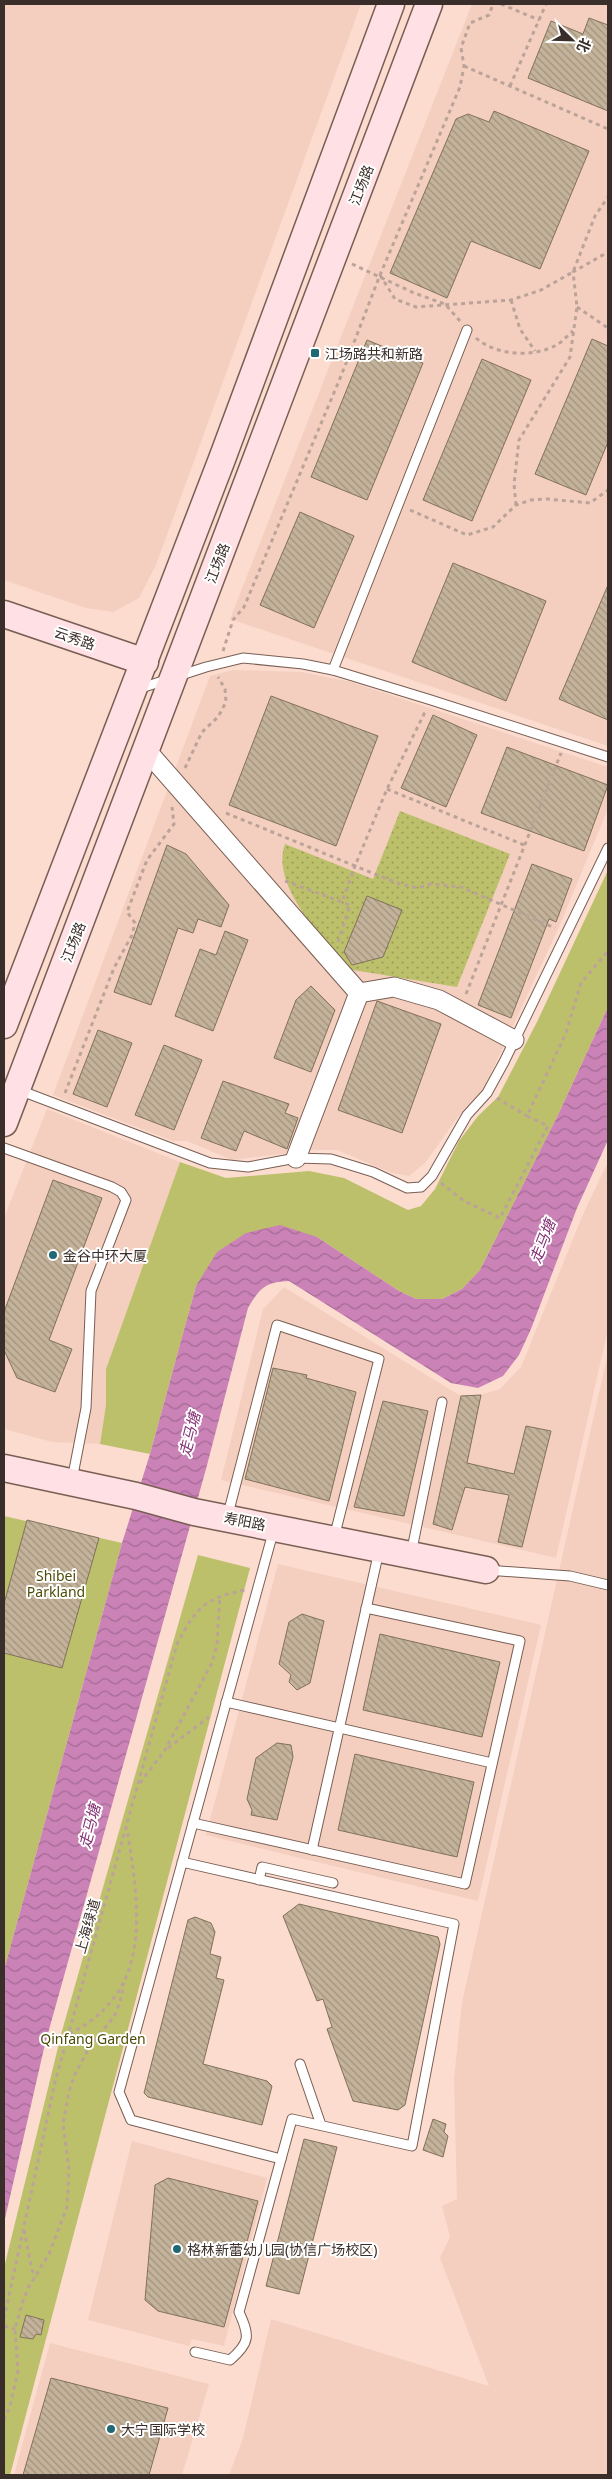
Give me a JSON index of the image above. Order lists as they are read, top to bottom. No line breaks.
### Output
{"streets":{"main road":["江场路","云秀路","寿阳路"],"path":["上海绿道"]},"water":["走马塘"],"parks":["Shibei Parkland","Qinfang Garden"],"places":{"transit":["江场路共和新路"],"other":["金谷中环大厦","格林新蕾幼儿园(协信广场校区)","大宁国际学校"]},"north":"bottom right"}
